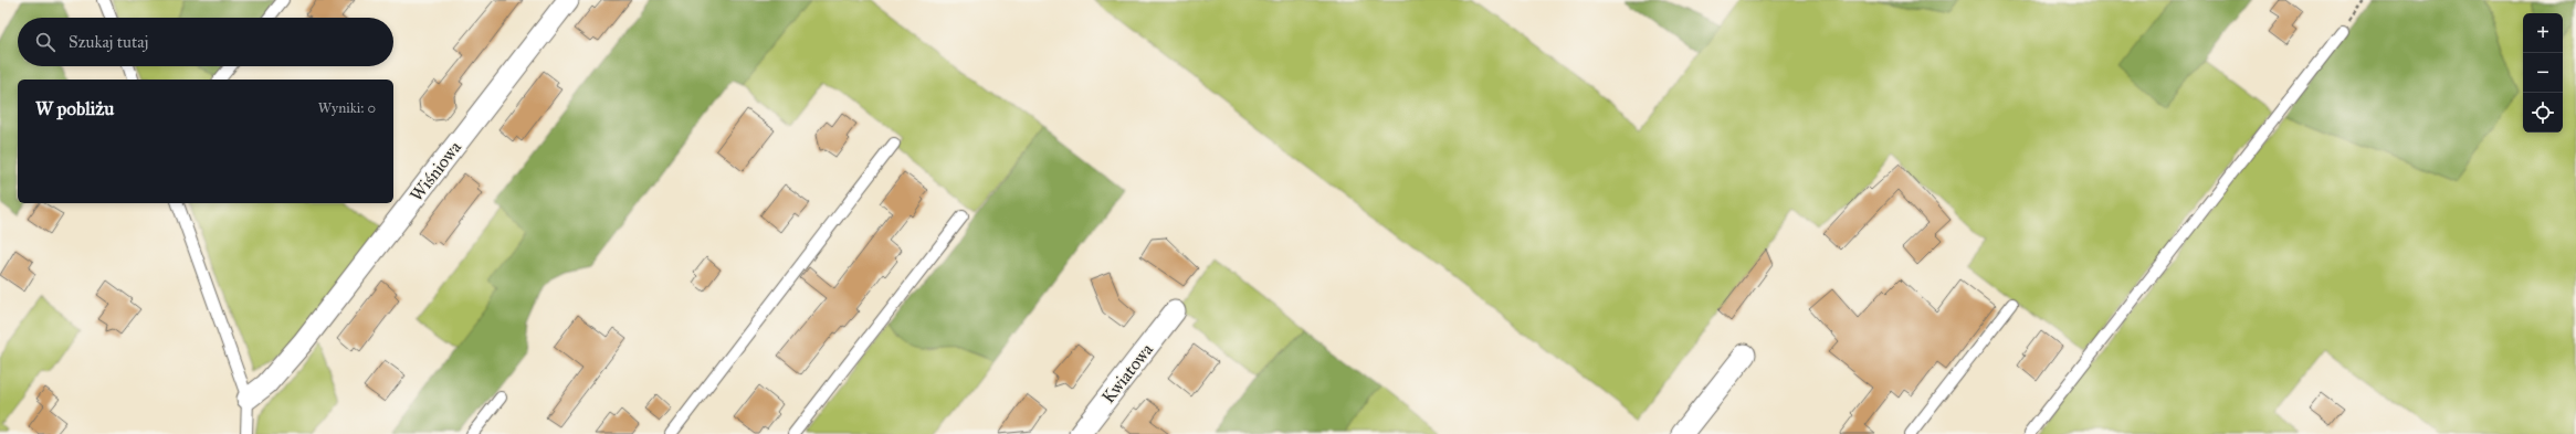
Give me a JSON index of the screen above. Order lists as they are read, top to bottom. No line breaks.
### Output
{"streets":{"street":["Wiśniowa","Kwiatowa"]},"page":{"map_buttons":["+","−"],"search":"Szukaj tutaj","heading":["W pobliżu","Wyniki: 0"]}}
